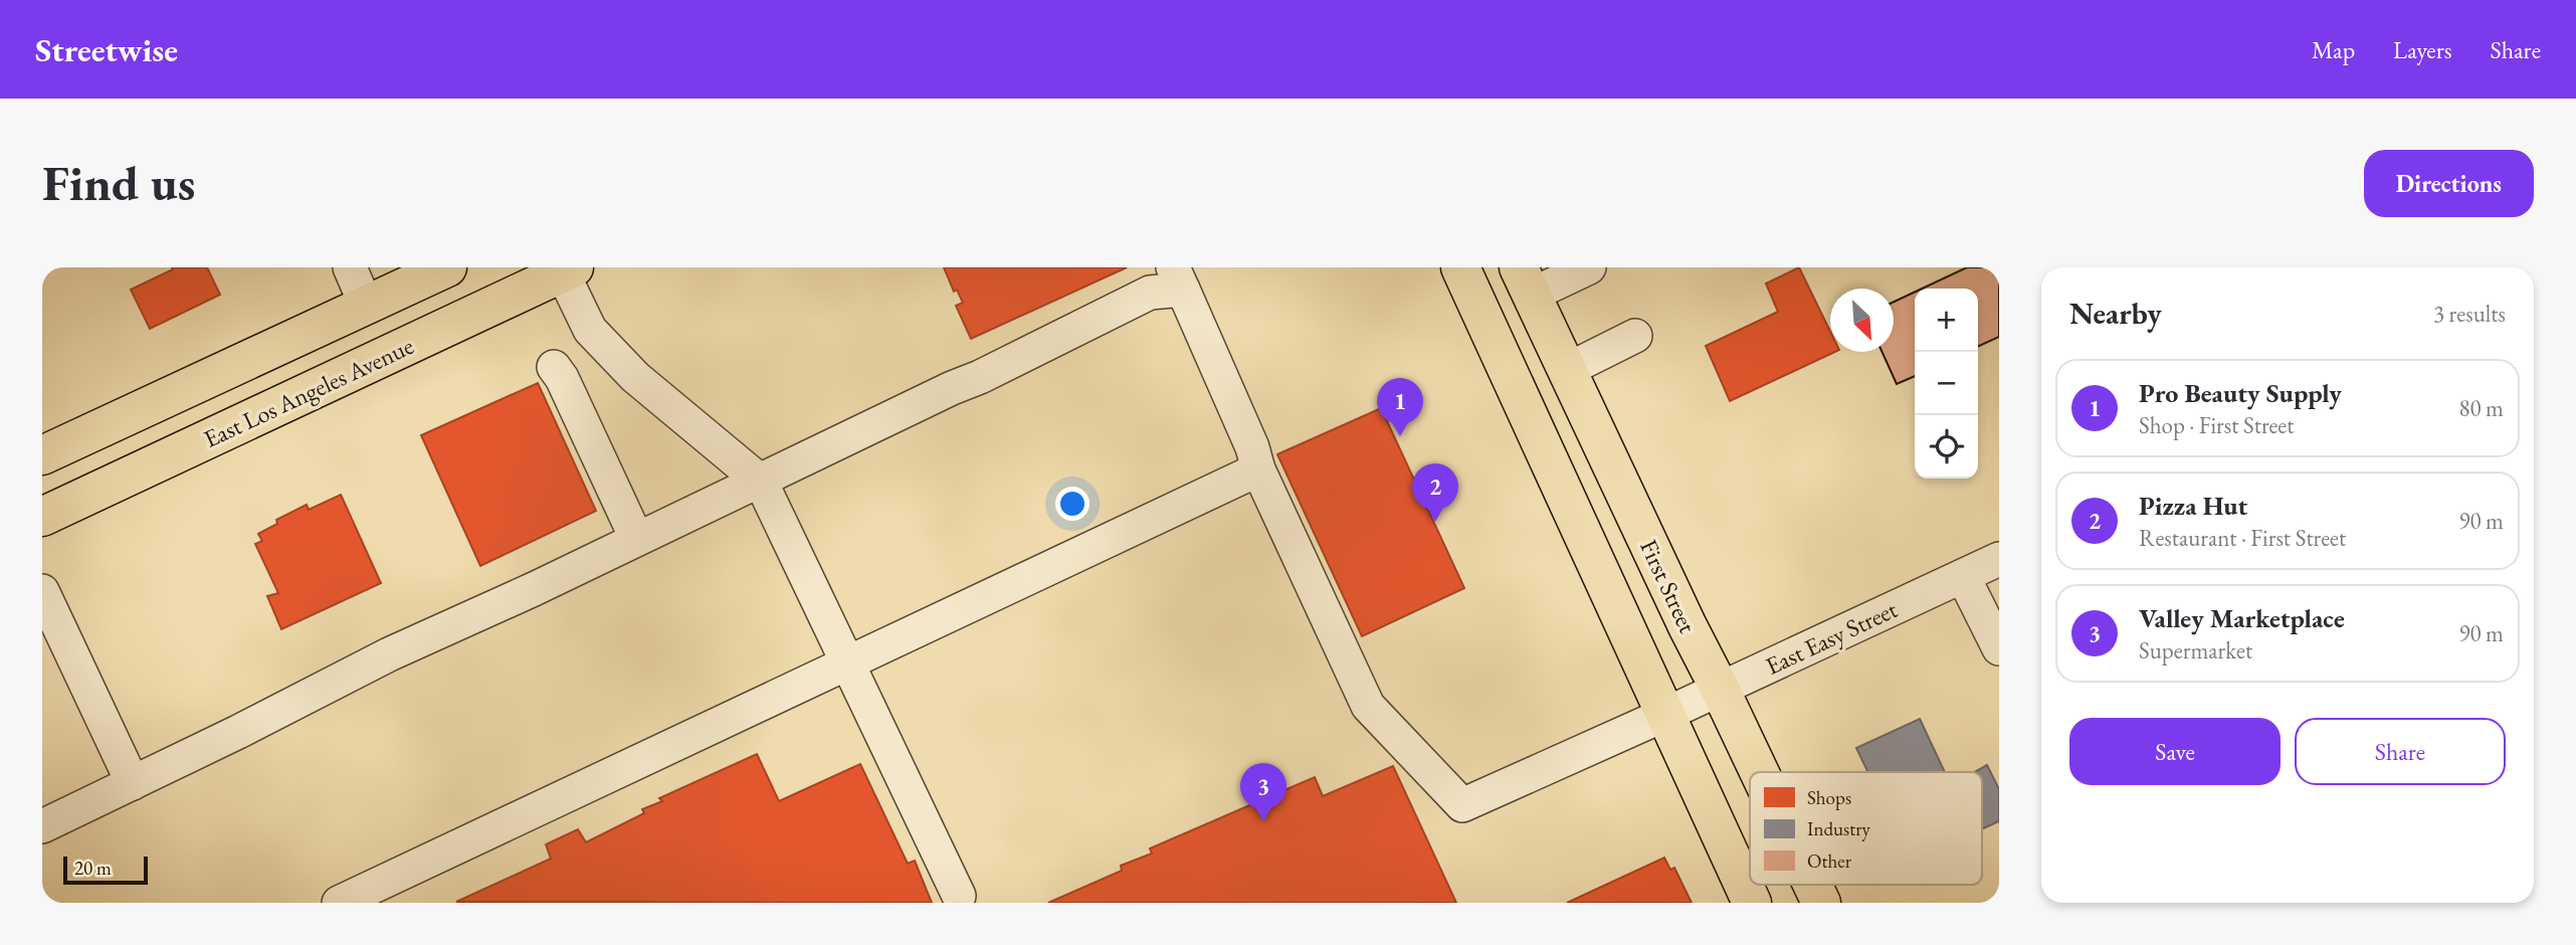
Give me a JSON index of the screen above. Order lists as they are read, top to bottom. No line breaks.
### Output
{"streets":{"main road":["East Los Angeles Avenue","First Street"],"street":["East Easy Street"]},"crossings":[["First Street","East Easy Street"]],"legend":["Shops","Industry","Other"],"scale_bar":"20 m","north":"bottom right","page":{"header":"Streetwise","nav":["Map","Layers","Share"],"buttons":["Directions",["Save","Share"]],"title":"Find us","heading":["Nearby","3 results"],"map_buttons":["+","−"],"list":[{"mark":"1","name":"Pro Beauty Supply","note":"Shop · First Street","value":"80 m"},{"mark":"2","name":"Pizza Hut","note":"Restaurant · First Street","value":"90 m"},{"mark":"3","name":"Valley Marketplace","note":"Supermarket","value":"90 m"}],"pins":["1","2","3"],"scale":"20 m"}}
